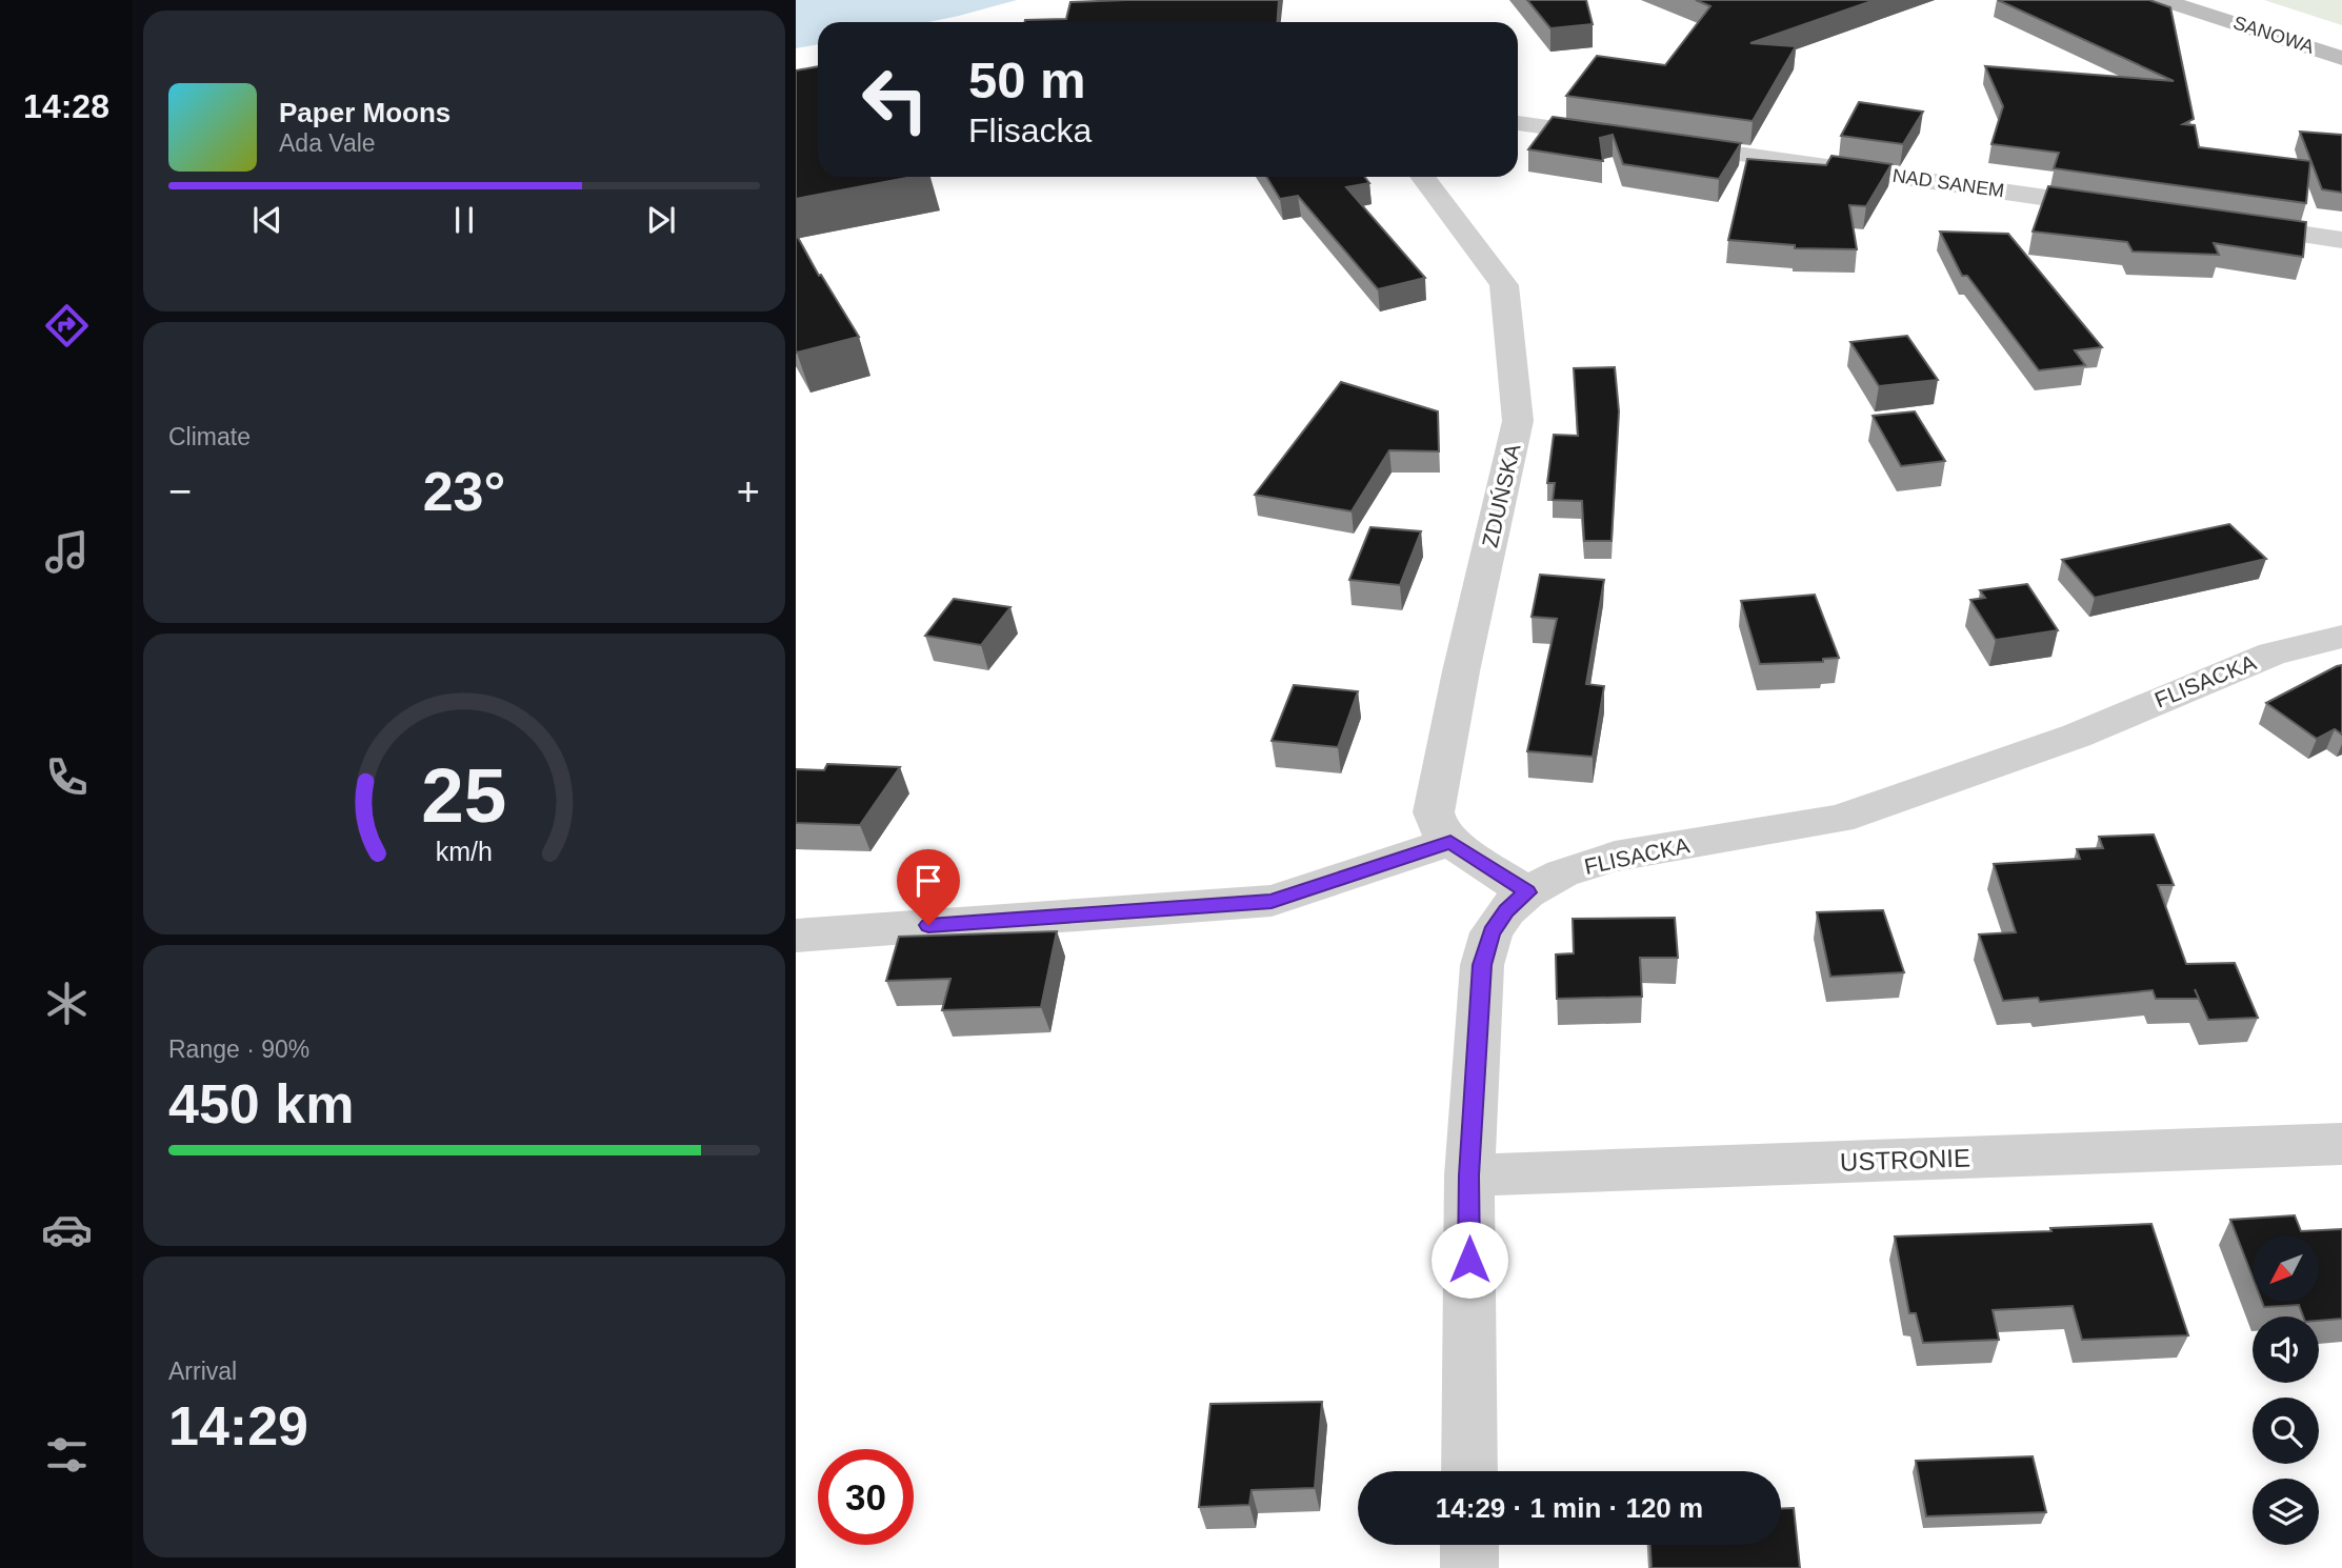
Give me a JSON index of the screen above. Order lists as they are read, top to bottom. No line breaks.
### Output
{"streets":{"main road":["SANOWA"],"street":["NAD SANEM","ZDUŃSKA","FLISACKA","USTRONIE"]},"crossings":[["FLISACKA","USTRONIE"]],"north":"bottom left","page":{"tabs":"14:28","turn":["50 m","Flisacka"],"song":["Paper Moons","Ada Vale"],"tile":["Climate",["Range · 90%","450 km"],["Arrival","14:29"]],"heat":["−","23°","+"],"limit":"30","trip":"14:29 · 1 min · 120 m","gauge":["25","km/h"]}}
